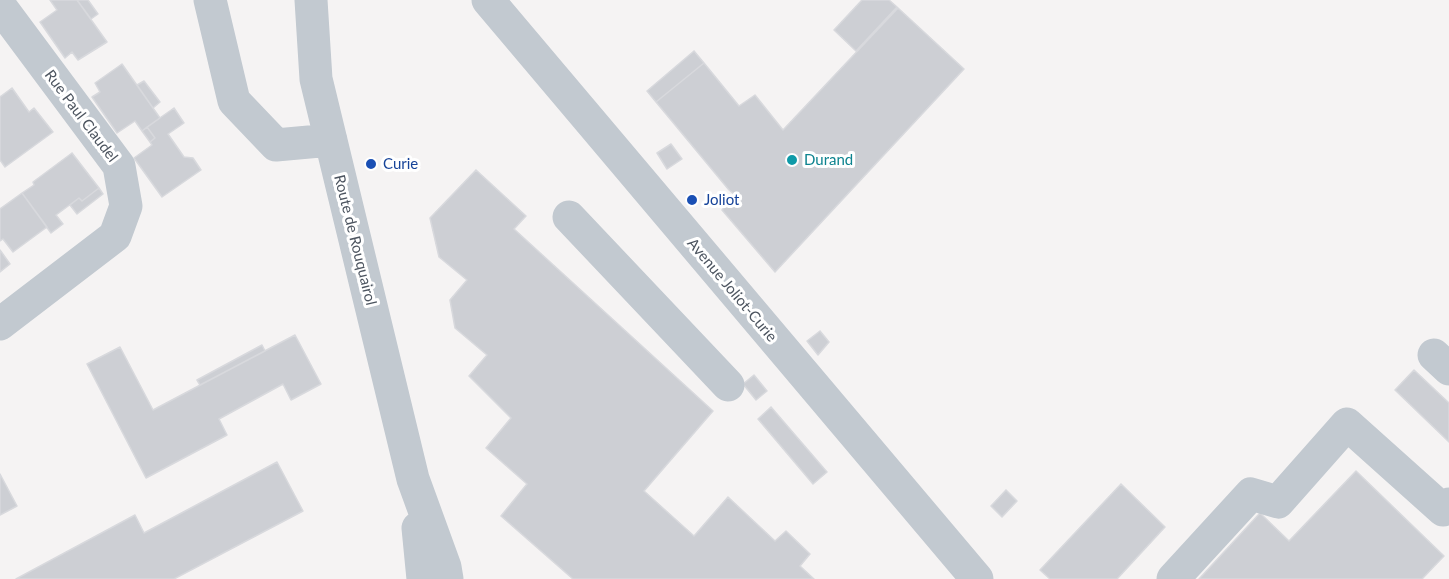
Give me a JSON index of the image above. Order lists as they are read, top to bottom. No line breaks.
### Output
{"streets":{"street":["Rue Paul Claudel","Route de Rouquairol","Avenue Joliot-Curie"]},"places":["Durand","Curie","Joliot"]}
